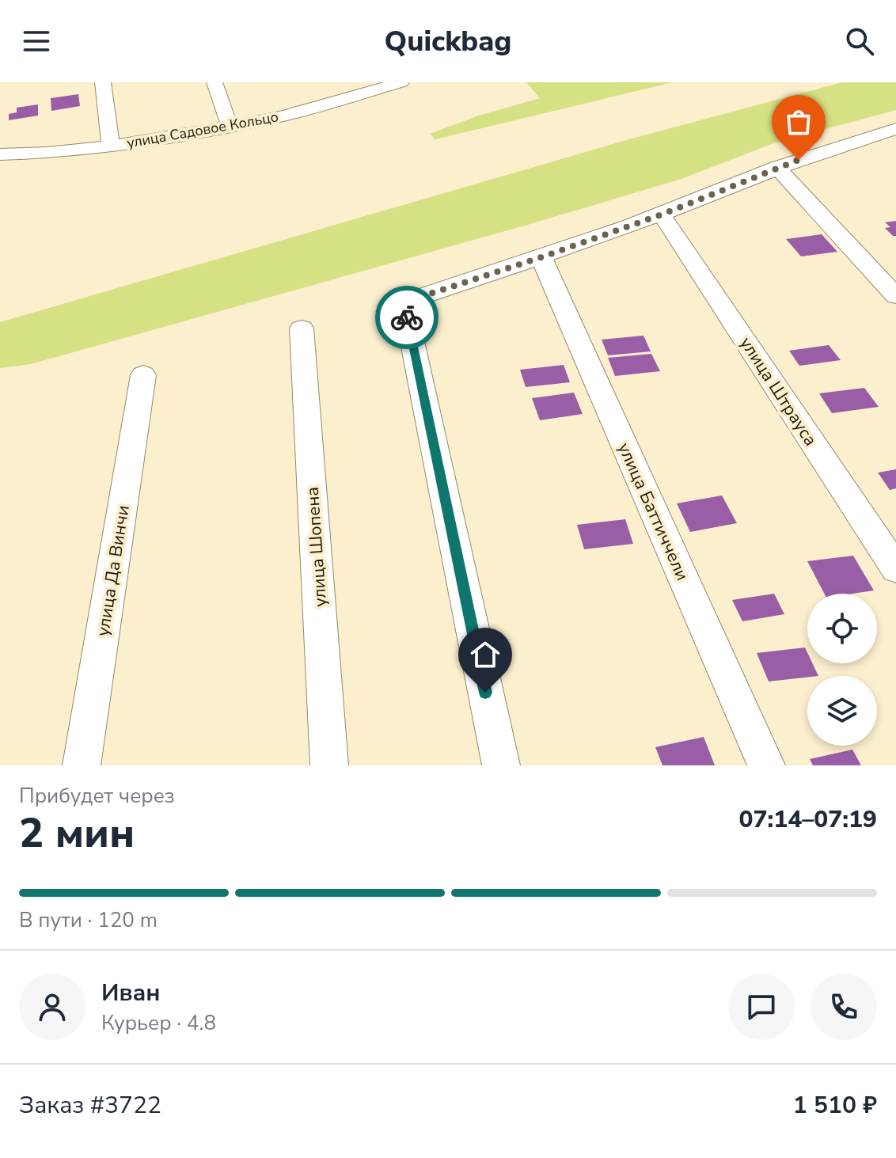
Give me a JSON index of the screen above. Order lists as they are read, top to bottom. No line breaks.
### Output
{"streets":{"street":["улица Садовое Кольцо","улица Штрауса","улица Баттиччели","улица Шопена","улица Да Винчи"]},"page":{"header":"Quickbag","heading":["2 мин","Прибудет через","07:14–07:19"],"panel":["Иван","Курьер · 4.8","Заказ #3722","1 510 ₽"],"bar":"В пути · 120 m"}}
